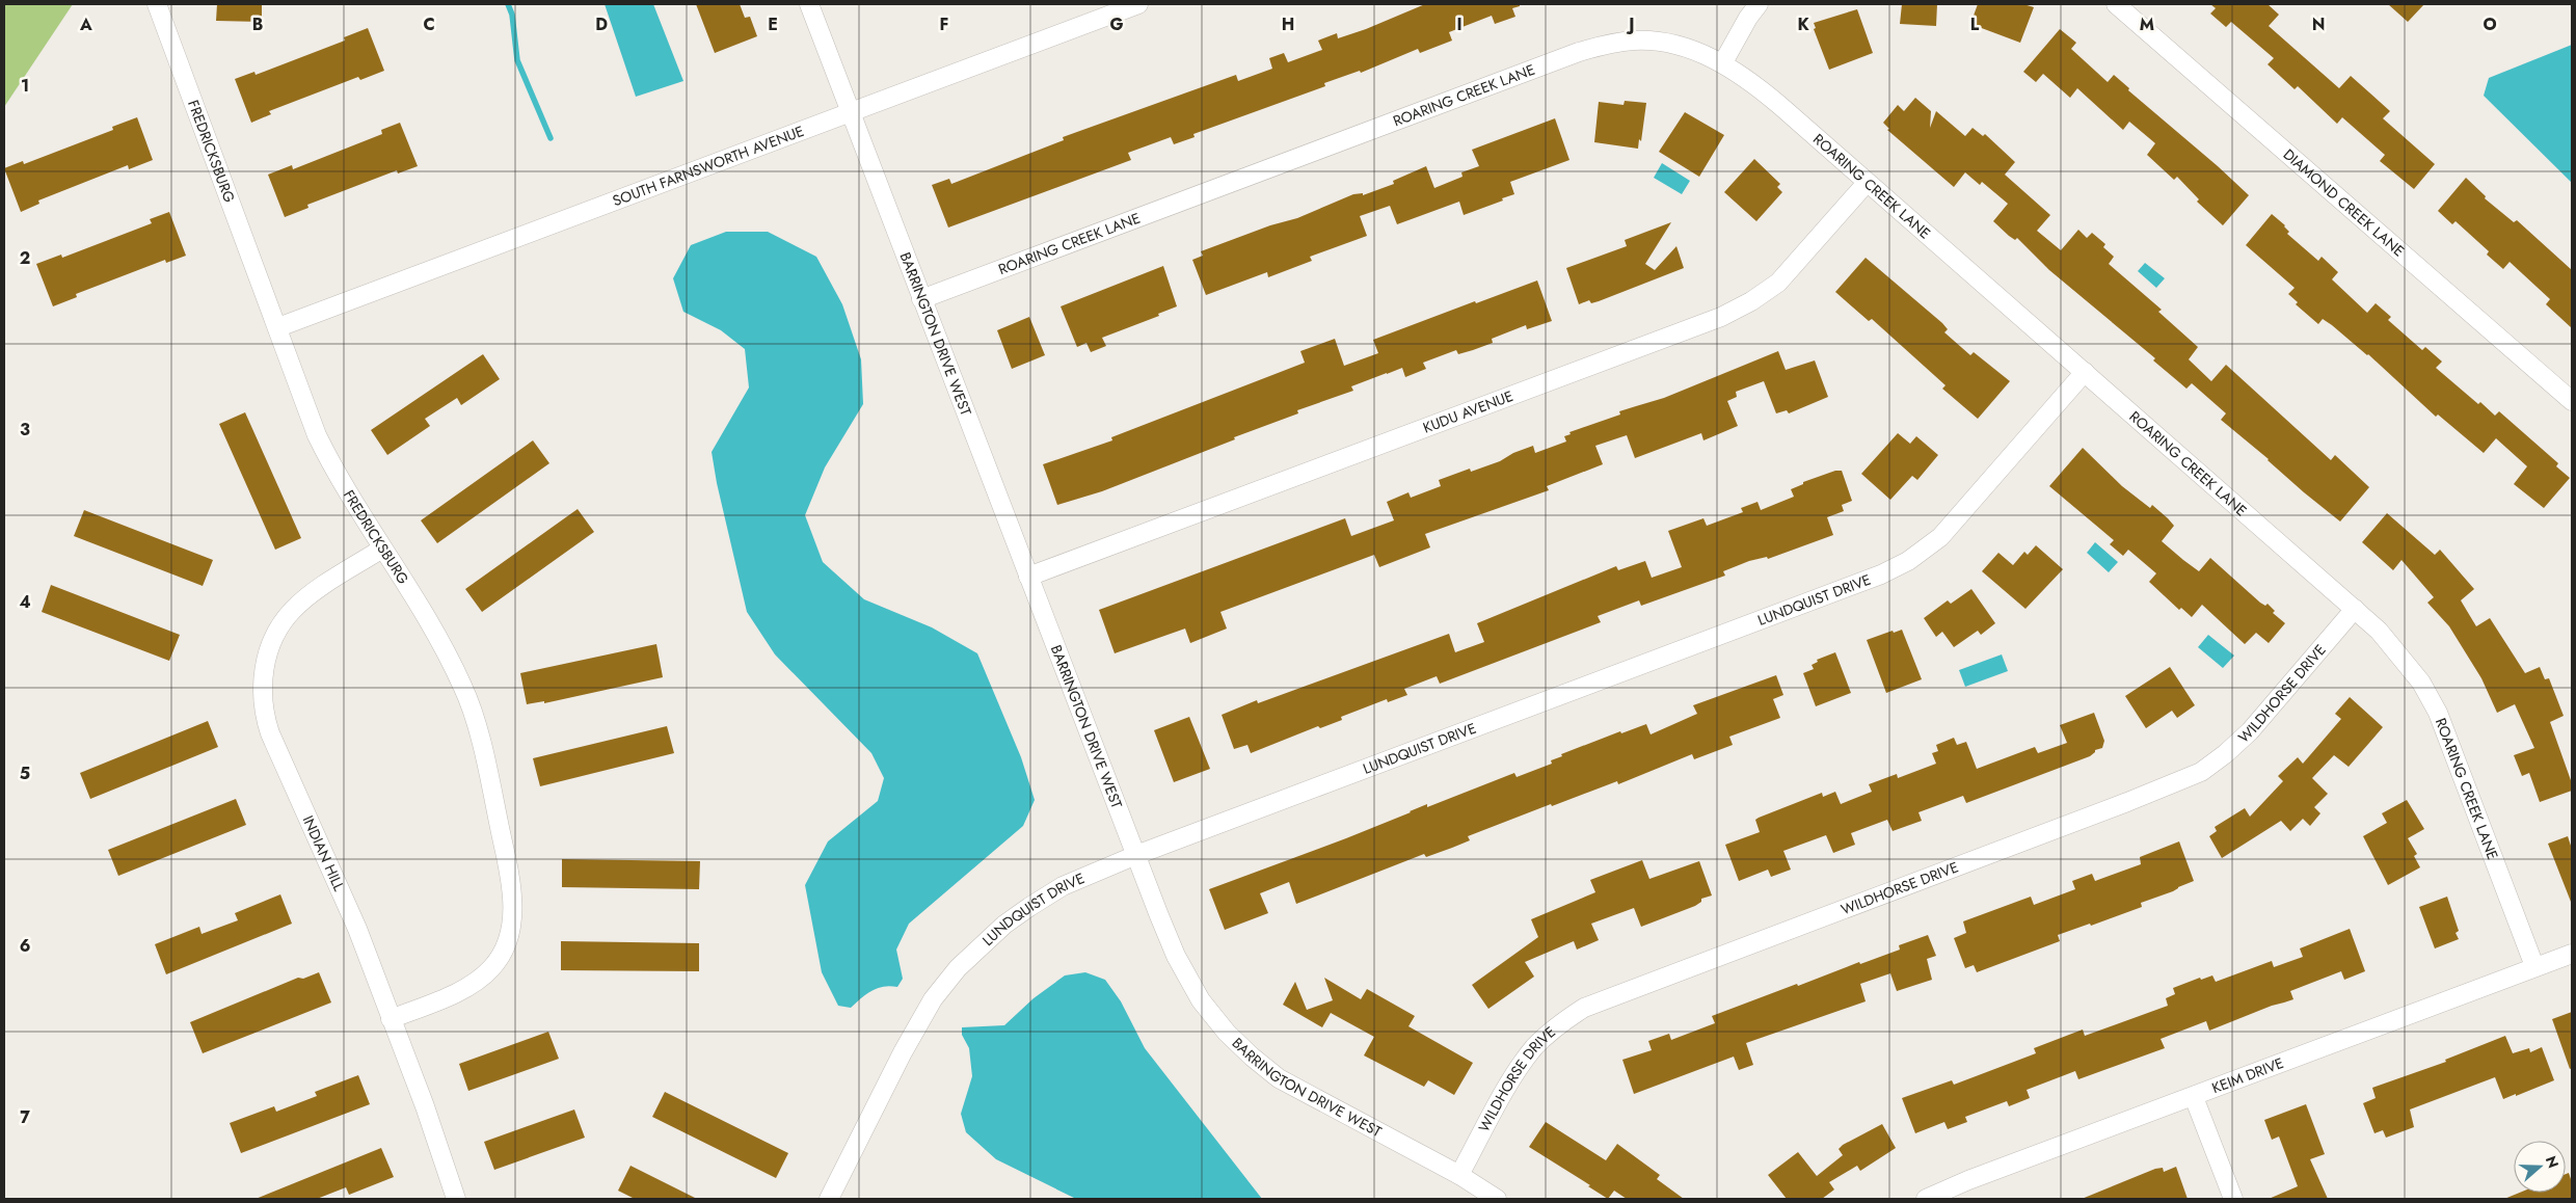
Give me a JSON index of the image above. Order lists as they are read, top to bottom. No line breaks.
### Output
{"streets":{"street":["ROARING CREEK LANE","FREDRICKSBURG","SOUTH FARNSWORTH AVENUE","DIAMOND CREEK LANE","BARRINGTON DRIVE WEST","KUDU AVENUE","LUNDQUIST DRIVE","WILDHORSE DRIVE","INDIAN HILL","KEIM DRIVE"]},"crossings":[["ROARING CREEK LANE","BARRINGTON DRIVE WEST"],["ROARING CREEK LANE","KUDU AVENUE"],["ROARING CREEK LANE","LUNDQUIST DRIVE"],["ROARING CREEK LANE","WILDHORSE DRIVE"],["ROARING CREEK LANE","KEIM DRIVE"],["FREDRICKSBURG","SOUTH FARNSWORTH AVENUE"],["FREDRICKSBURG","INDIAN HILL"],["SOUTH FARNSWORTH AVENUE","BARRINGTON DRIVE WEST"],["BARRINGTON DRIVE WEST","KUDU AVENUE"],["BARRINGTON DRIVE WEST","LUNDQUIST DRIVE"],["BARRINGTON DRIVE WEST","WILDHORSE DRIVE"]],"north":"right","grid":{"columns":["A","B","C","D","E","F","G","H","I","J","K","L","M","N","O"],"rows":["1","2","3","4","5","6","7"]}}
